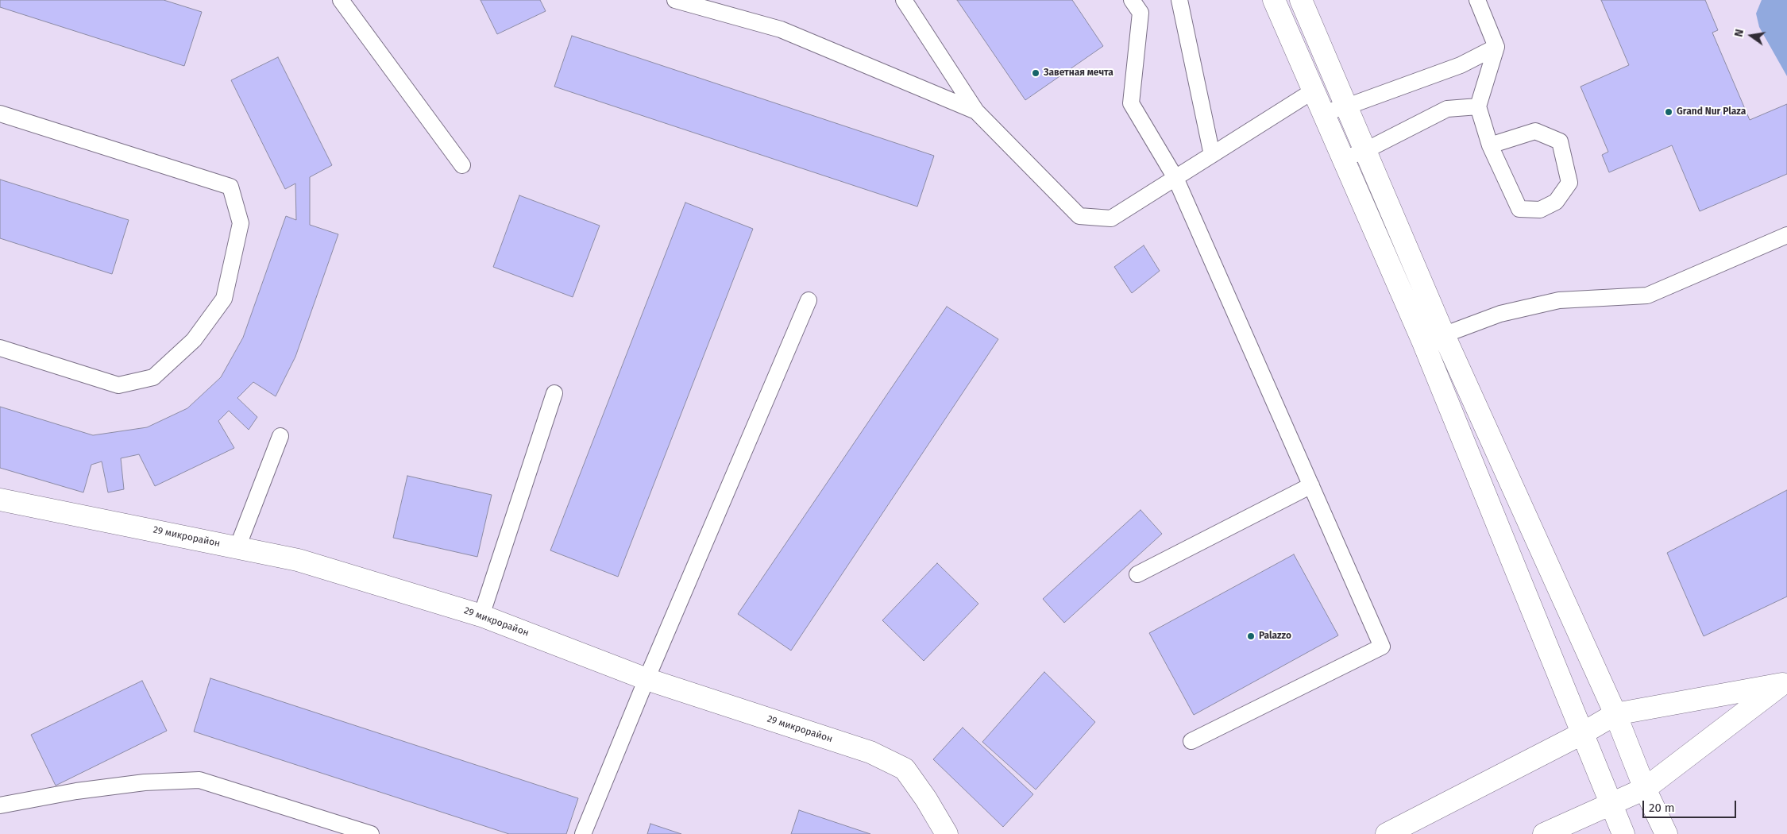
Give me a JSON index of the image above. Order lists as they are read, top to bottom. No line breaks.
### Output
{"streets":{"main road":["29 микрорайон"]},"places":["Заветная мечта","Grand Nur Plaza","Palazzo"],"scale_bar":"20 m","north":"left"}
